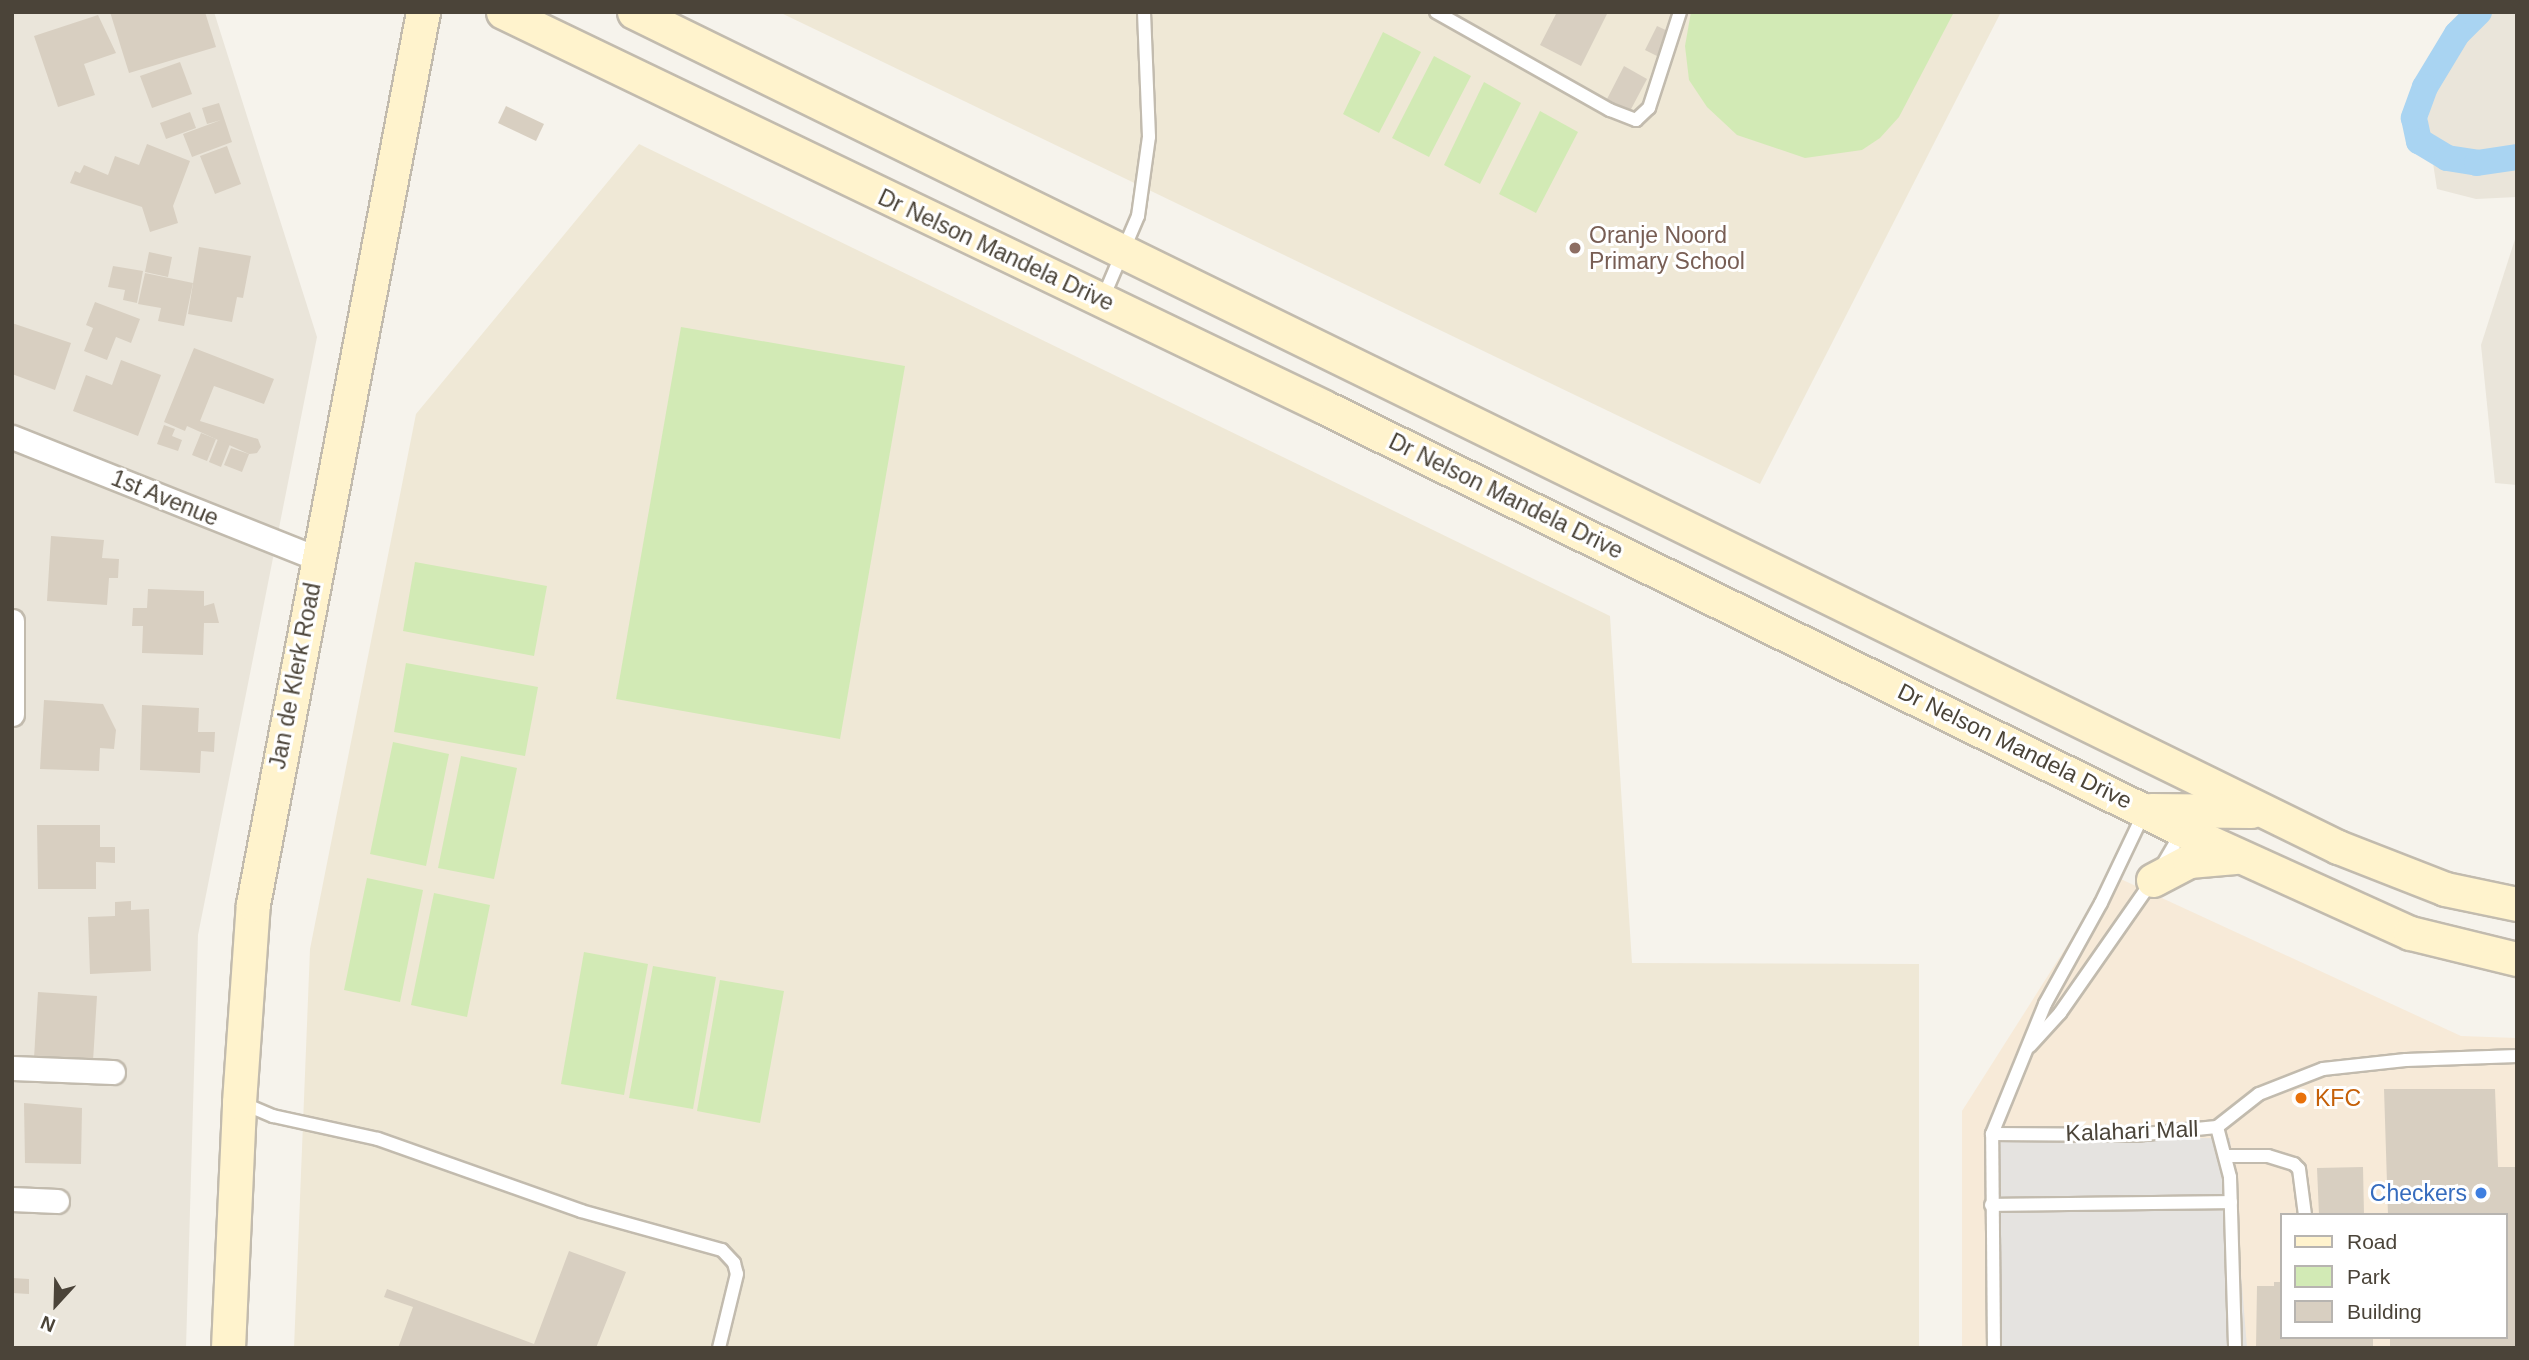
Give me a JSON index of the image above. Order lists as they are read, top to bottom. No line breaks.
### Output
{"streets":{"street":["Dr Nelson Mandela Drive","1st Avenue","Jan de Klerk Road"],"lane":["Kalahari Mall"]},"crossings":[["1st Avenue","Jan de Klerk Road"]],"places":["Oranje Noord Primary School","KFC","Checkers"],"legend":["Road","Park","Building"],"north":"bottom"}
